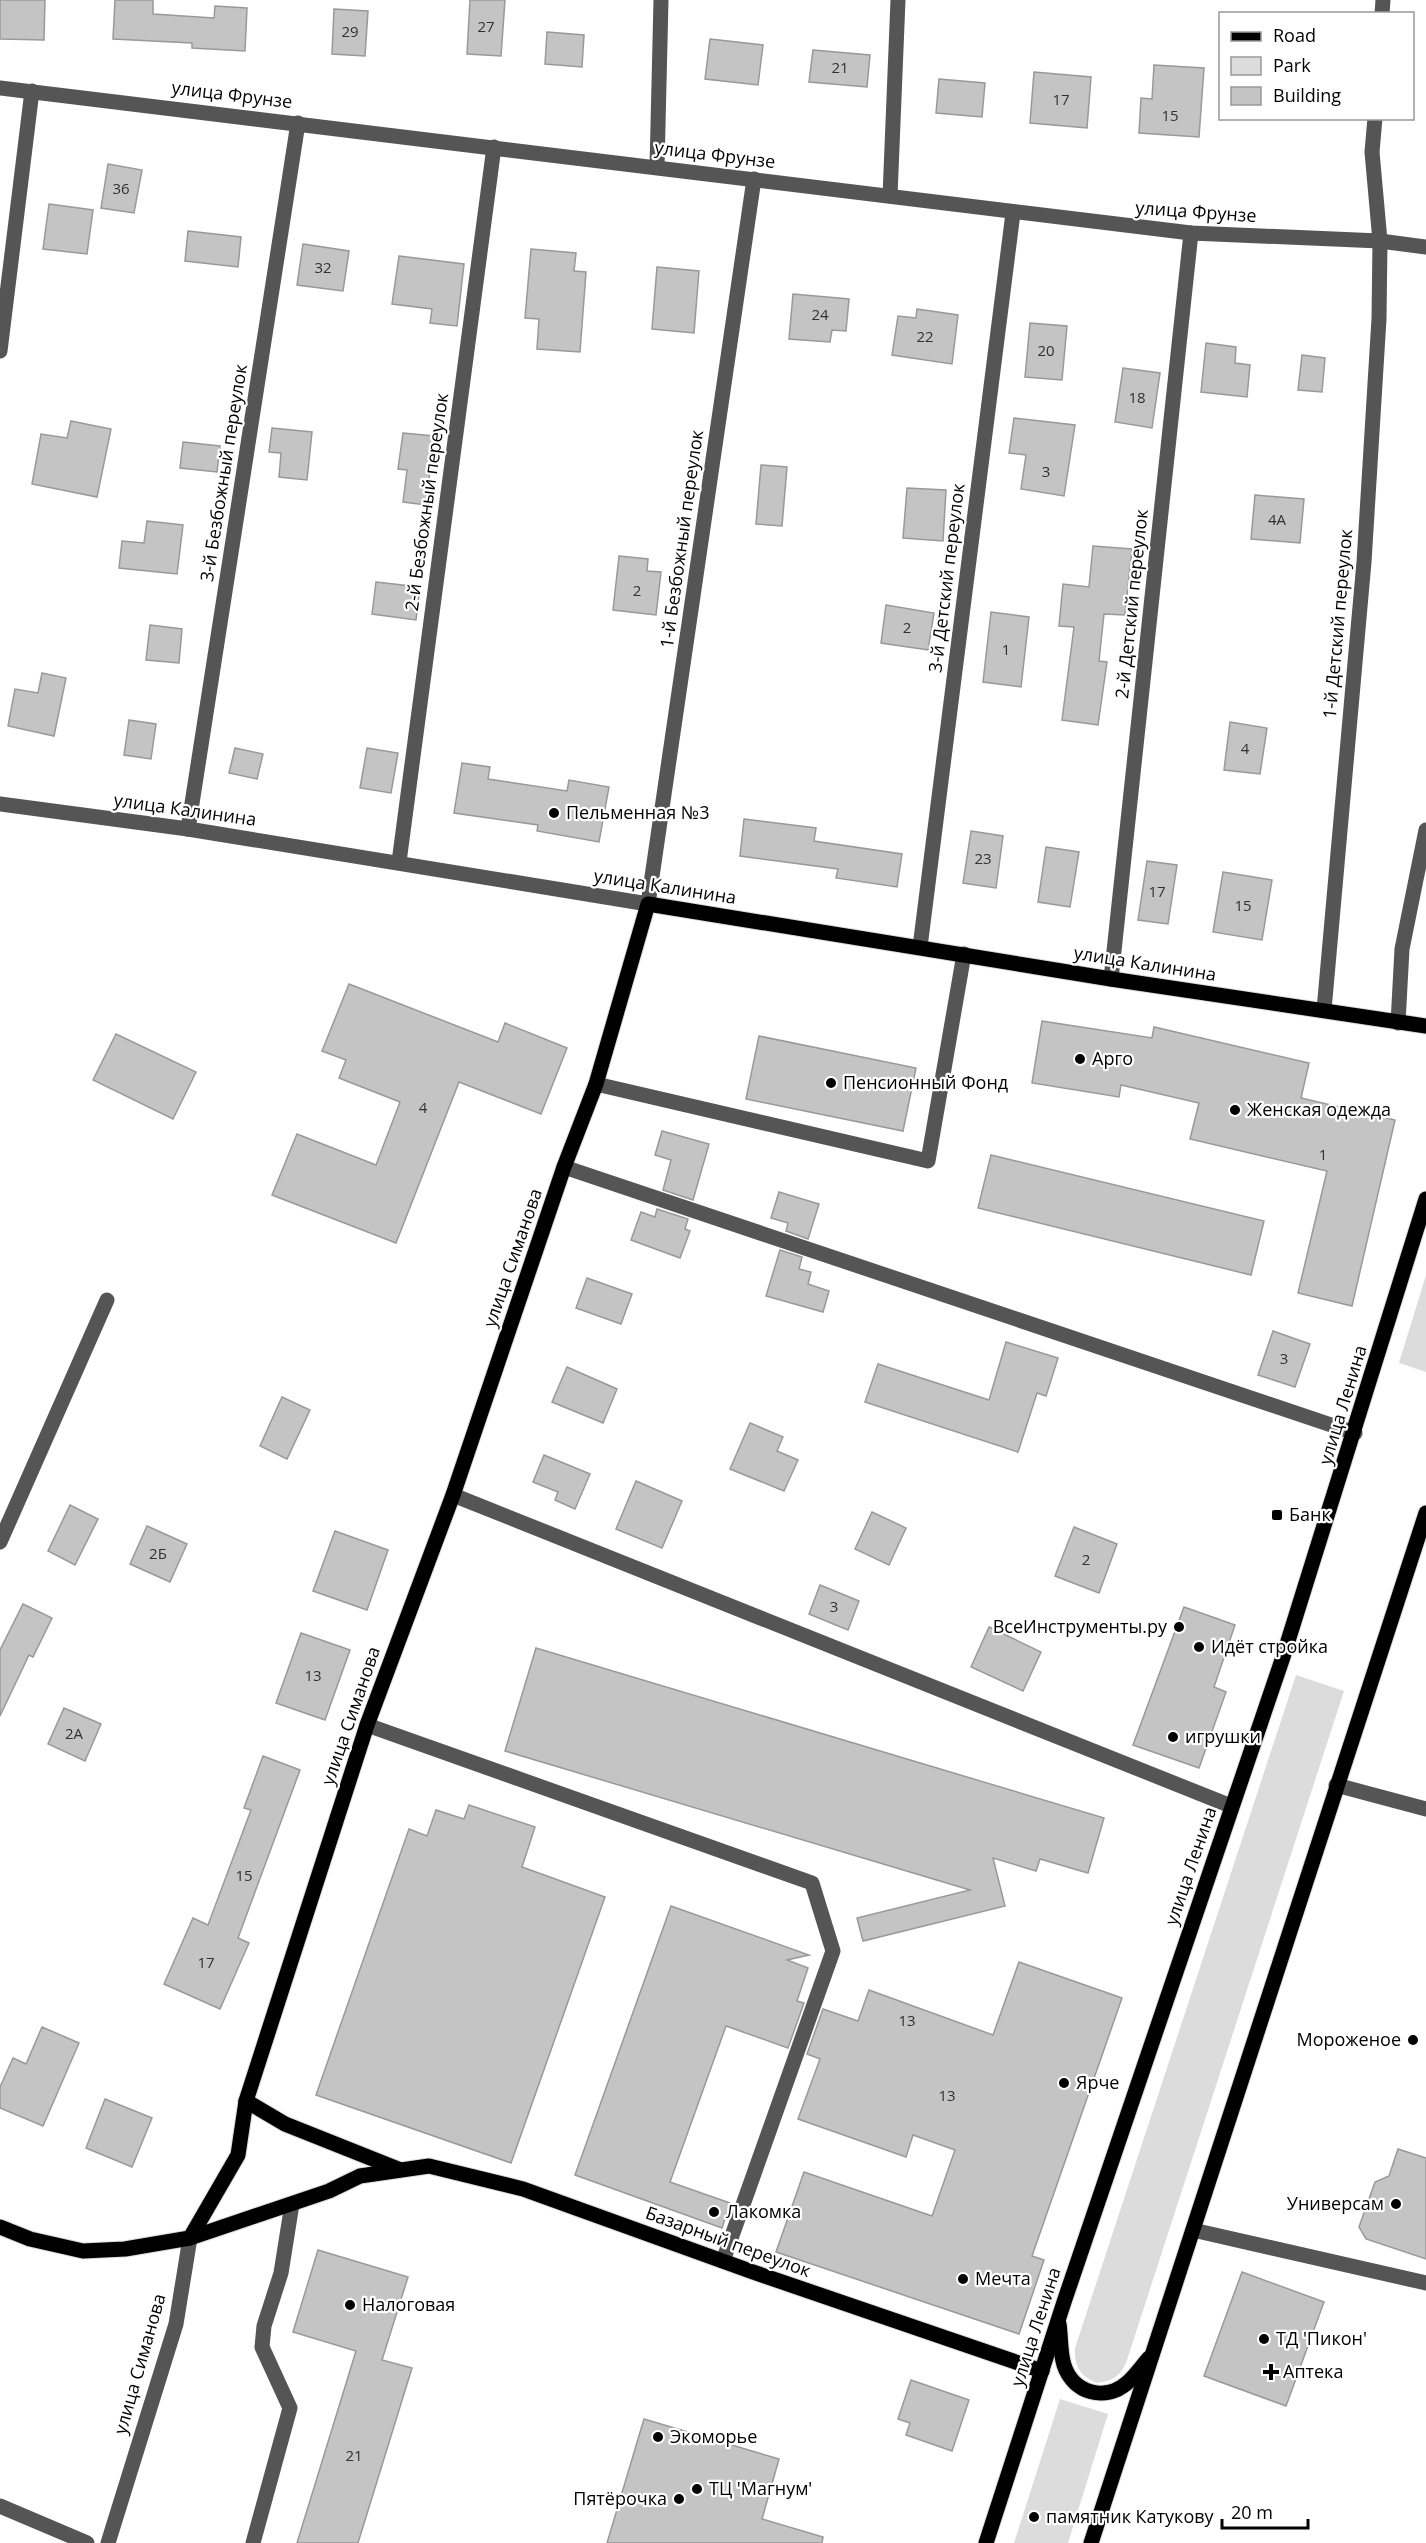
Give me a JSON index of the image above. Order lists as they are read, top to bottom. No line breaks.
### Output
{"streets":{"main road":["улица Калинина","улица Симанова","улица Ленина","Базарный переулок"],"street":["улица Фрунзе","3-й Безбожный переулок","2-й Безбожный переулок","1-й Безбожный переулок","3-й Детский переулок","2-й Детский переулок","1-й Детский переулок"]},"crossings":[["улица Фрунзе","3-й Безбожный переулок"],["улица Фрунзе","2-й Безбожный переулок"],["улица Фрунзе","1-й Безбожный переулок"],["улица Фрунзе","3-й Детский переулок"],["улица Фрунзе","2-й Детский переулок"],["улица Фрунзе","1-й Детский переулок"],["3-й Безбожный переулок","улица Калинина"],["2-й Безбожный переулок","улица Калинина"],["1-й Безбожный переулок","улица Калинина"],["1-й Безбожный переулок","улица Симанова"],["3-й Детский переулок","улица Калинина"],["2-й Детский переулок","улица Калинина"],["1-й Детский переулок","улица Калинина"],["улица Калинина","улица Симанова"],["улица Симанова","Базарный переулок"],["улица Ленина","Базарный переулок"]],"places":{"other":["Пельменная №3","Арго","Пенсионный Фонд","Женская одежда","ВсеИнструменты.ру","Идёт стройка","игрушки","Мороженое","Ярче","Универсам","Лакомка","Мечта","Налоговая","ТД 'Пикон'","Экоморье","ТЦ 'Магнум'","Пятёрочка","памятник Катукову"],"transit":["Банк"],"health":["Аптека"]},"house_numbers":["27","29","21","17","15","36","32","24","22","20","18","3","4А","2","2","1","4","23","17","15","4","1","3","2Б","2","3","13","2А","15","17","13","13","21"],"legend":["Road","Park","Building"],"scale_bar":"20 m"}
